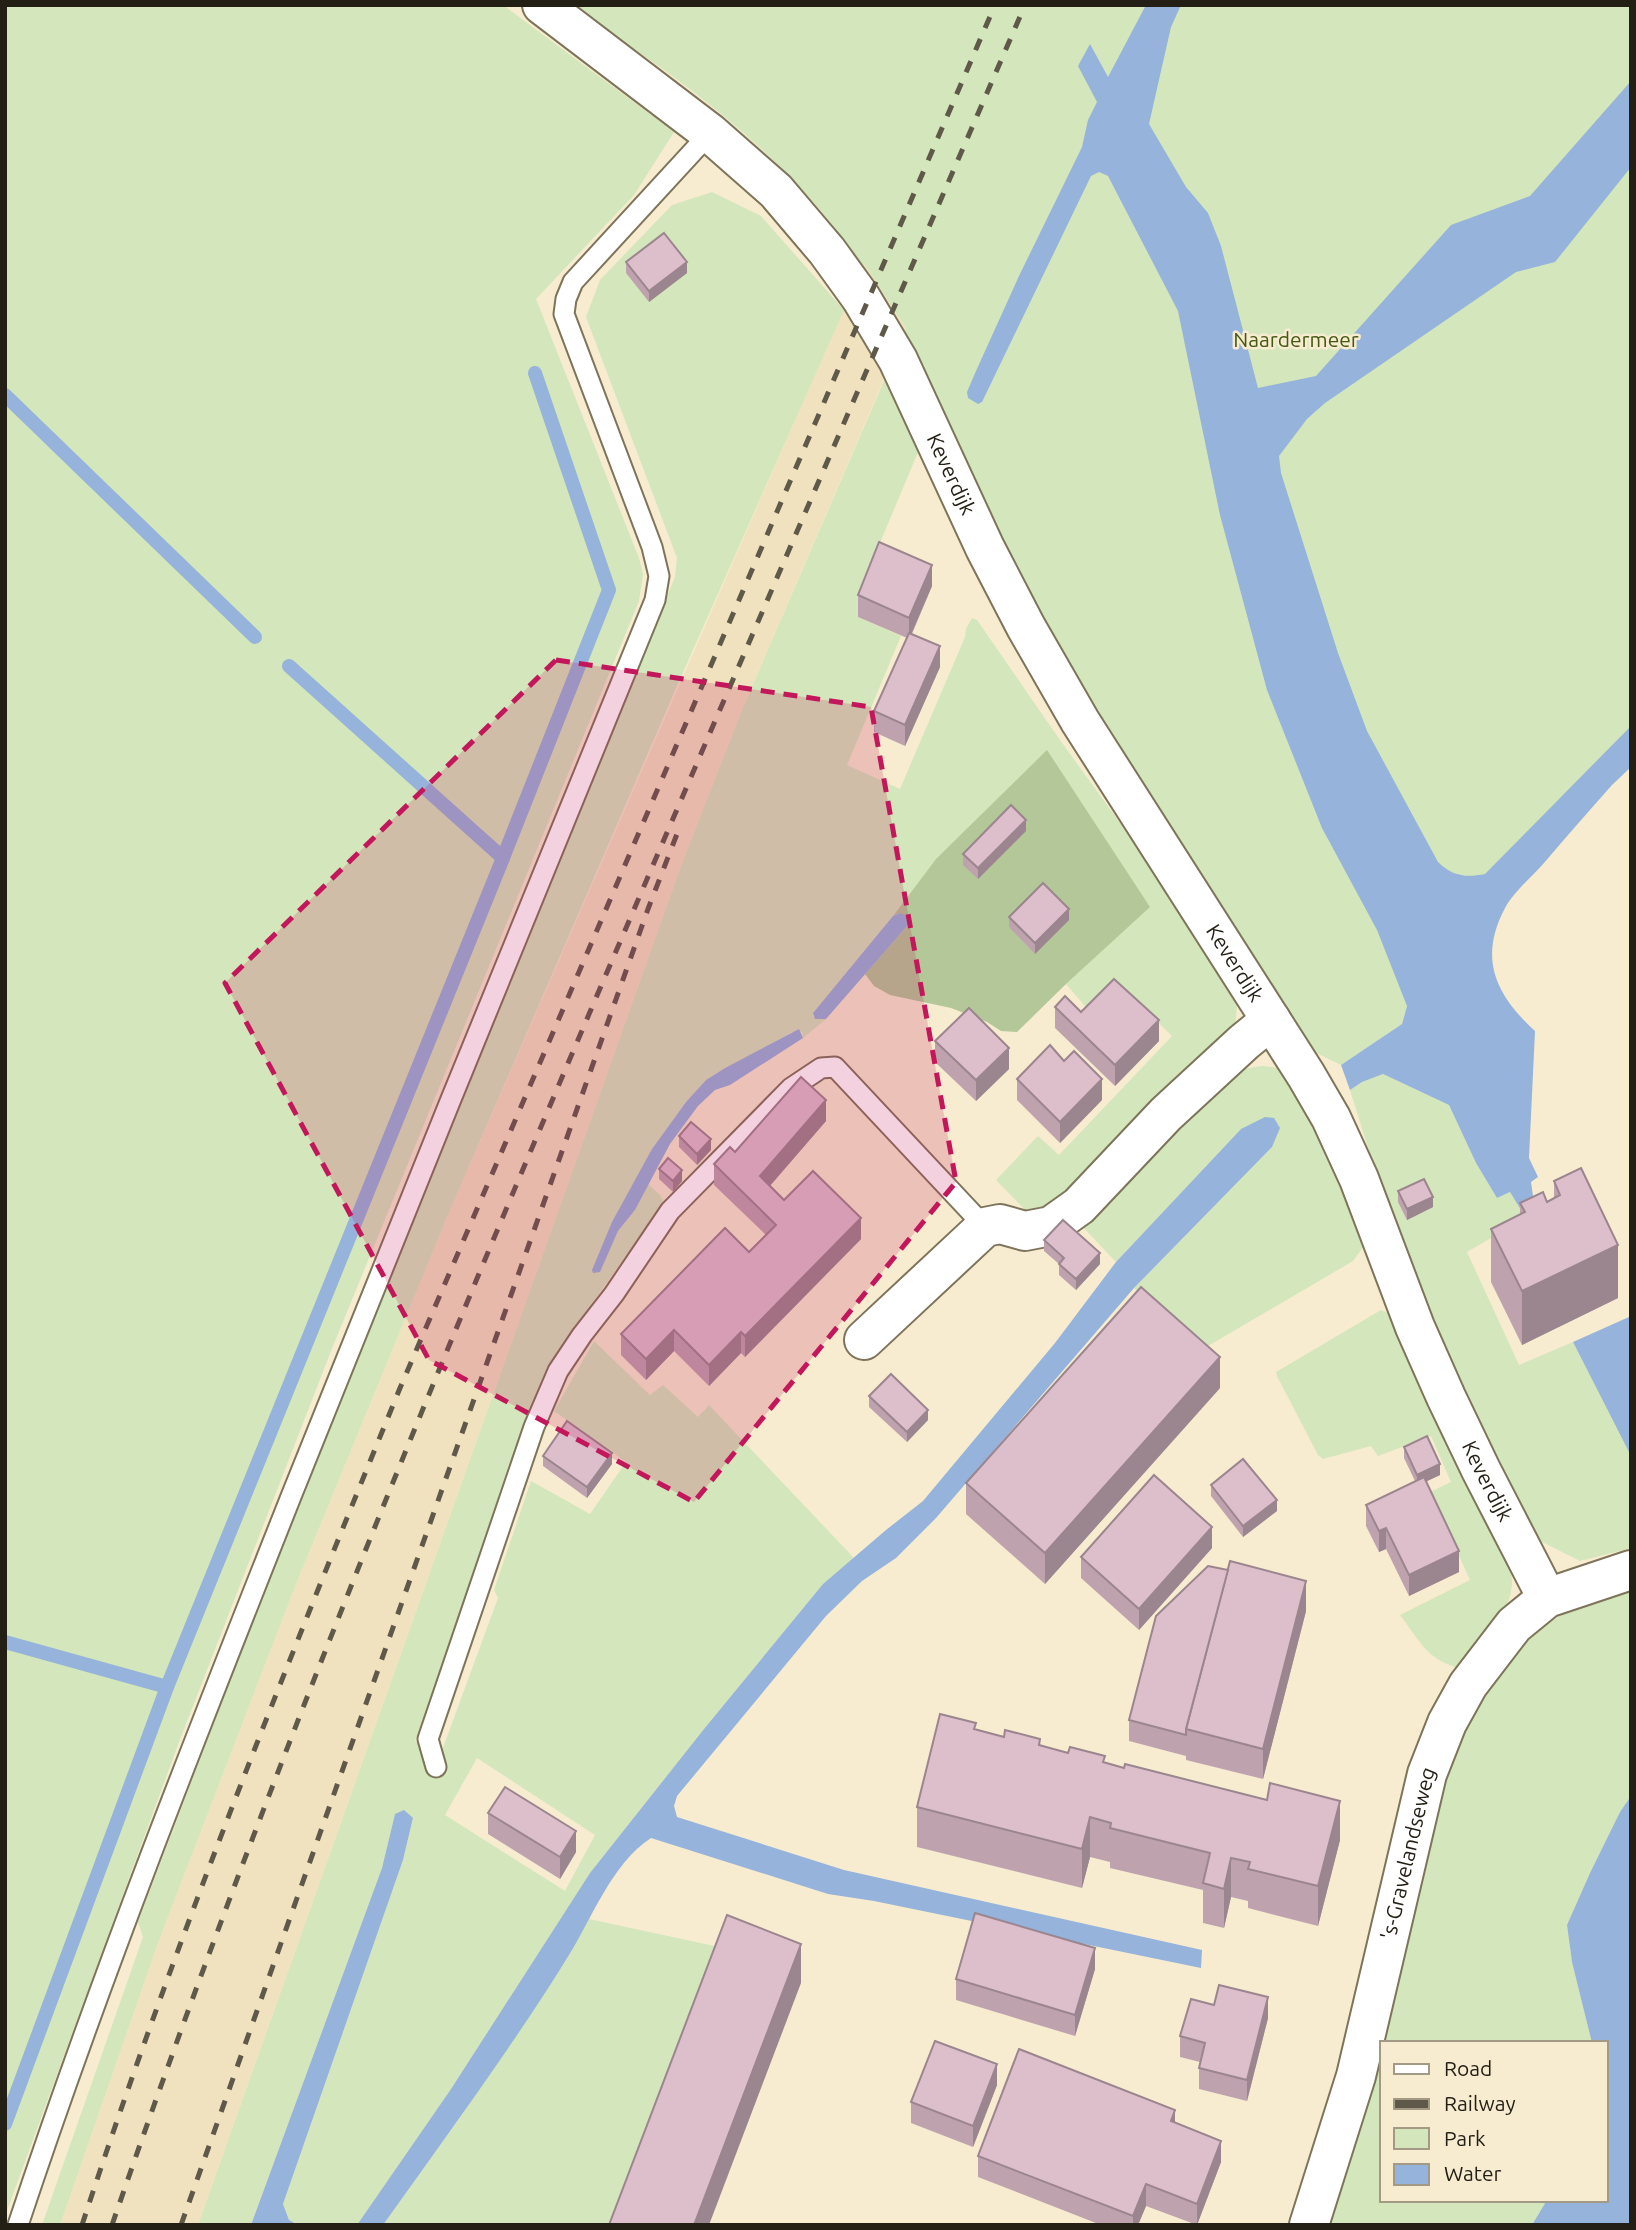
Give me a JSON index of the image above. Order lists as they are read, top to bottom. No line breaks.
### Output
{"streets":{"street":["Keverdijk","'s-Gravelandseweg"]},"crossings":[["Keverdijk","'s-Gravelandseweg"]],"parks":["Naardermeer"],"legend":["Road","Railway","Park","Water"]}
